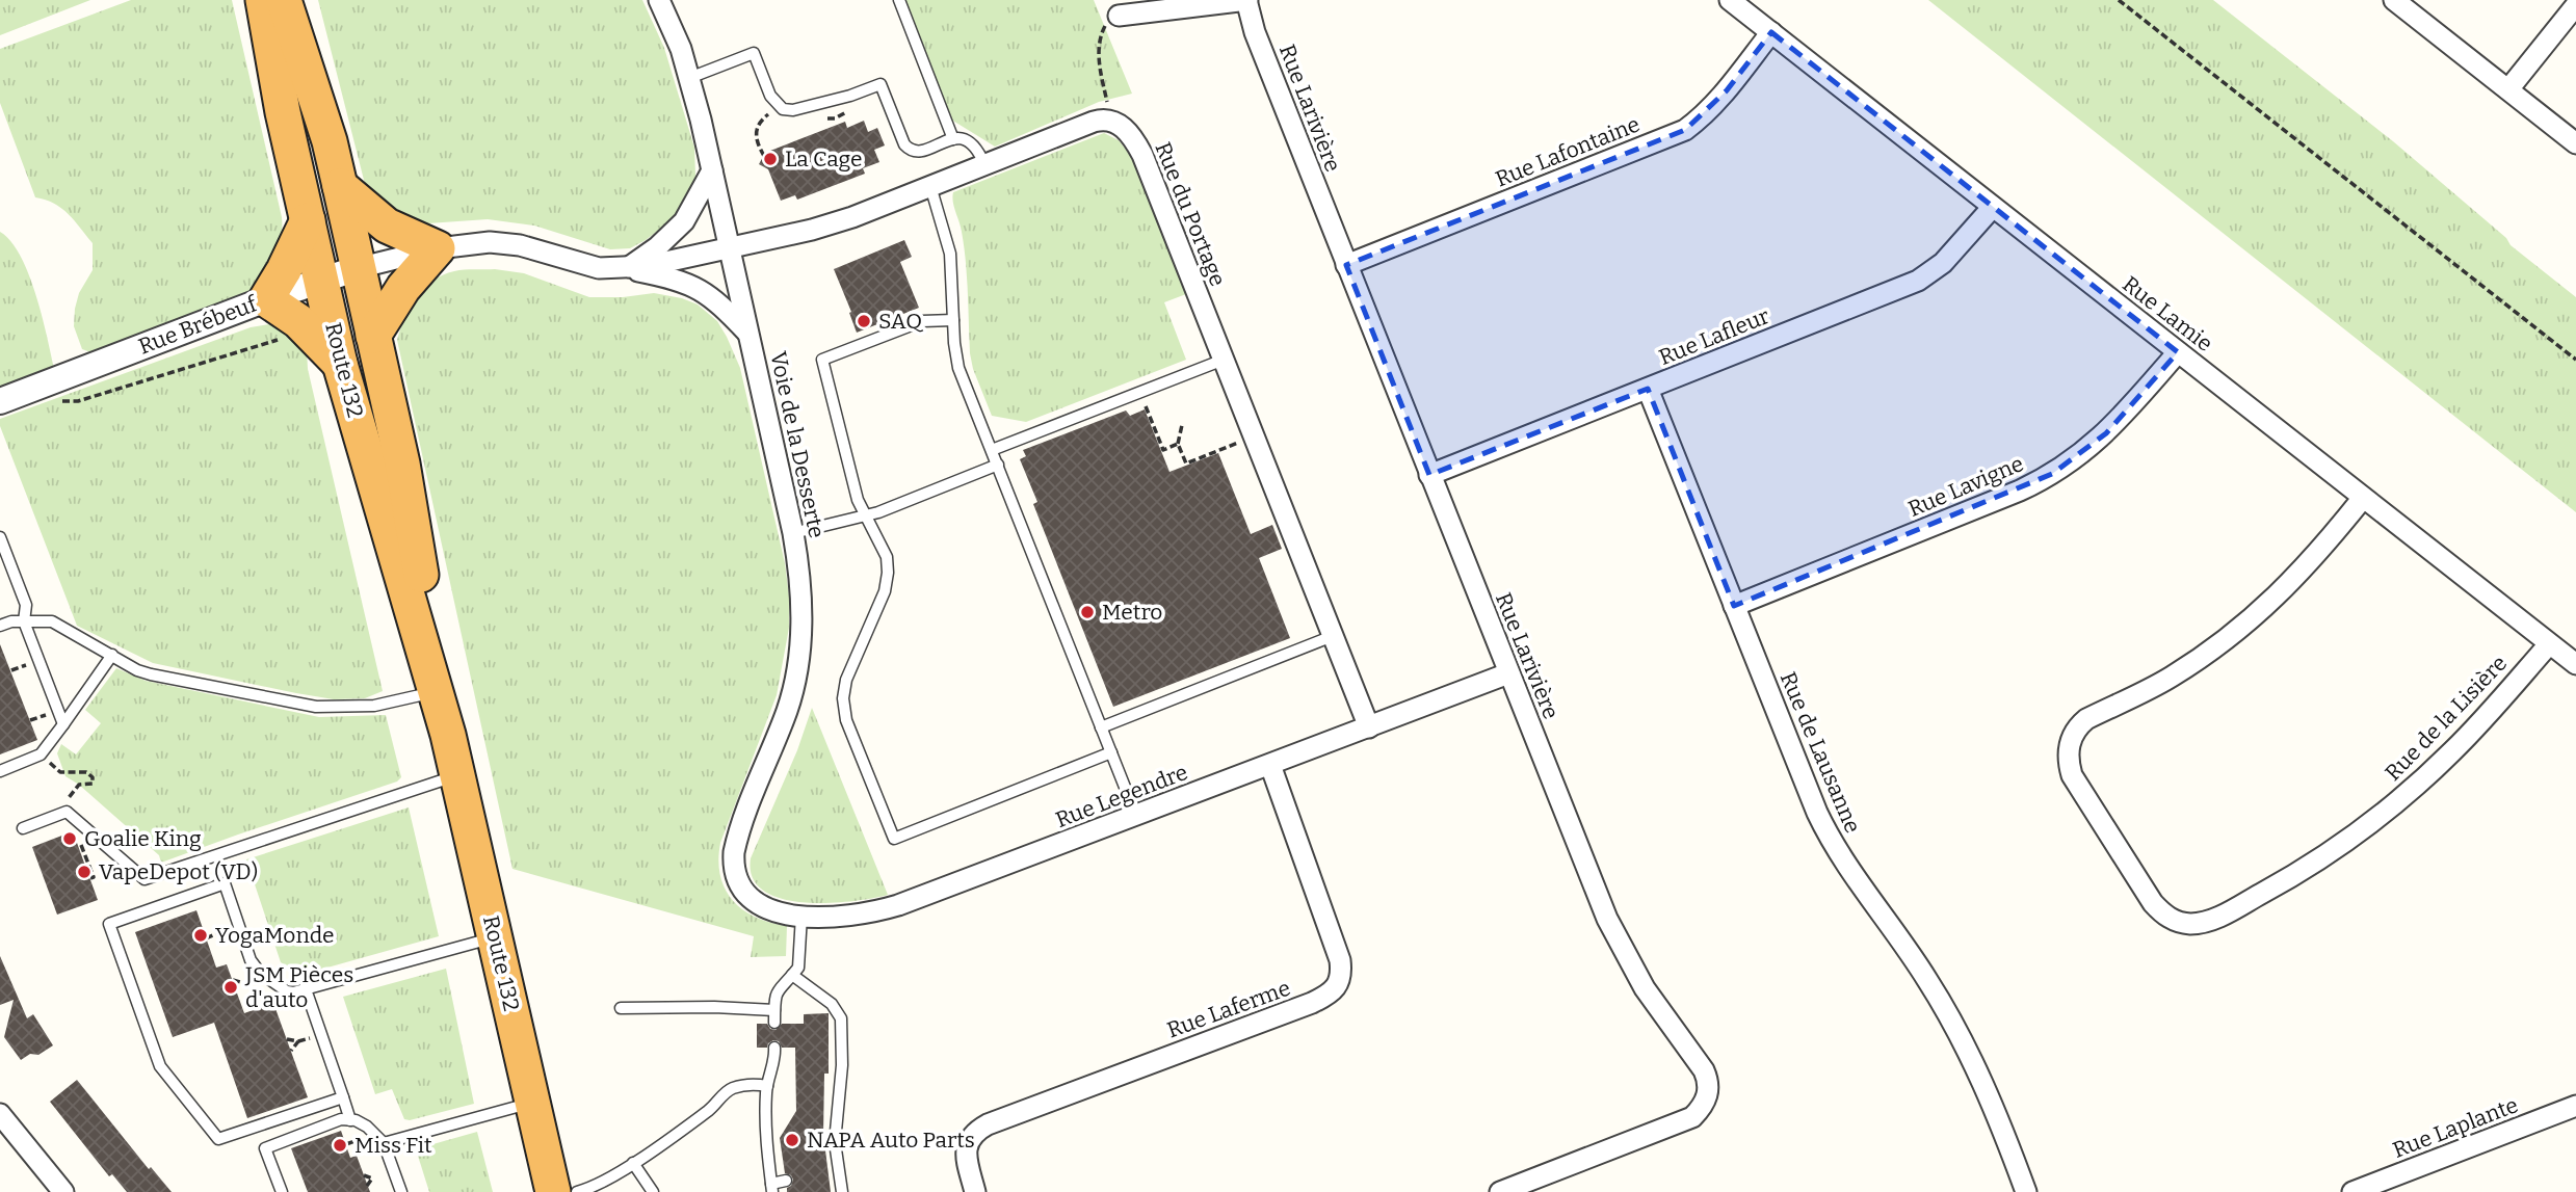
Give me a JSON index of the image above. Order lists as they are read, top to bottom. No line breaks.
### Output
{"streets":{"highway":["Route 132"],"street":["Rue Larivière","Rue Lafontaine","Rue du Portage","Rue Lamie","Rue Brébeuf","Rue Lafleur","Voie de la Desserte","Rue Lavigne","Rue de la Lisière","Rue de Lausanne","Rue Legendre","Rue Laferme","Rue Laplante"]},"crossings":[["Rue Larivière","Rue Lafontaine"],["Rue Larivière","Rue Lafleur"],["Rue Larivière","Rue Legendre"],["Rue Lafontaine","Rue Lamie"],["Rue du Portage","Rue Brébeuf"],["Rue du Portage","Route 132"],["Rue du Portage","Voie de la Desserte"],["Rue du Portage","Rue Legendre"],["Rue Lamie","Rue Lafleur"],["Rue Lamie","Rue Lavigne"],["Rue Lamie","Rue de la Lisière"],["Rue Brébeuf","Route 132"],["Rue Lafleur","Rue de Lausanne"],["Voie de la Desserte","Rue Legendre"],["Rue Lavigne","Rue de Lausanne"],["Rue Legendre","Rue Laferme"]],"places":["La Cage","SAQ","Metro","Goalie King","VapeDepot (VD)","YogaMonde","JSM Pièces d'auto","NAPA Auto Parts","Miss Fit"]}
